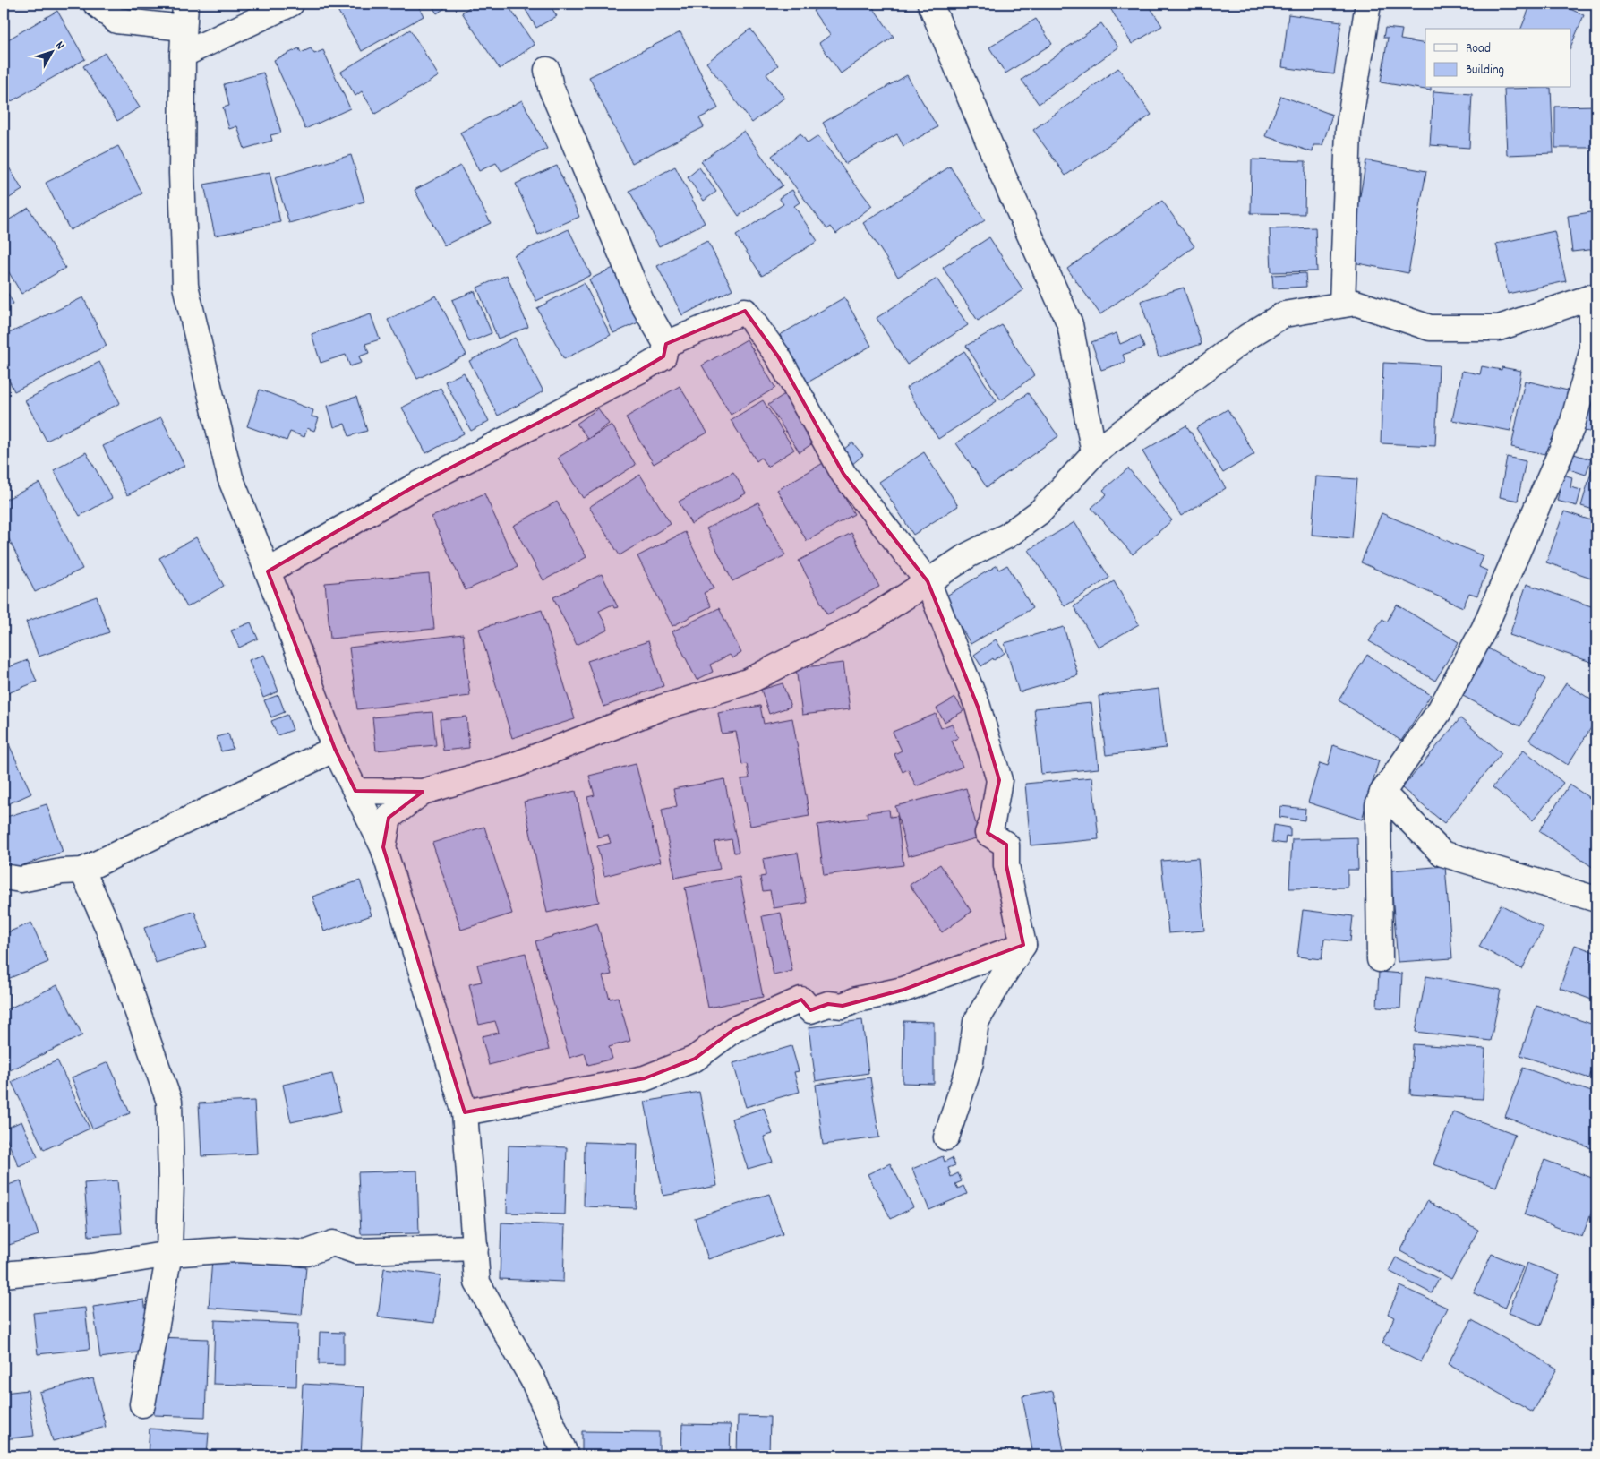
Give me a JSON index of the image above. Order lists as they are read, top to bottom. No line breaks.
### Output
{"legend":["Road","Building"],"north":"top right"}
